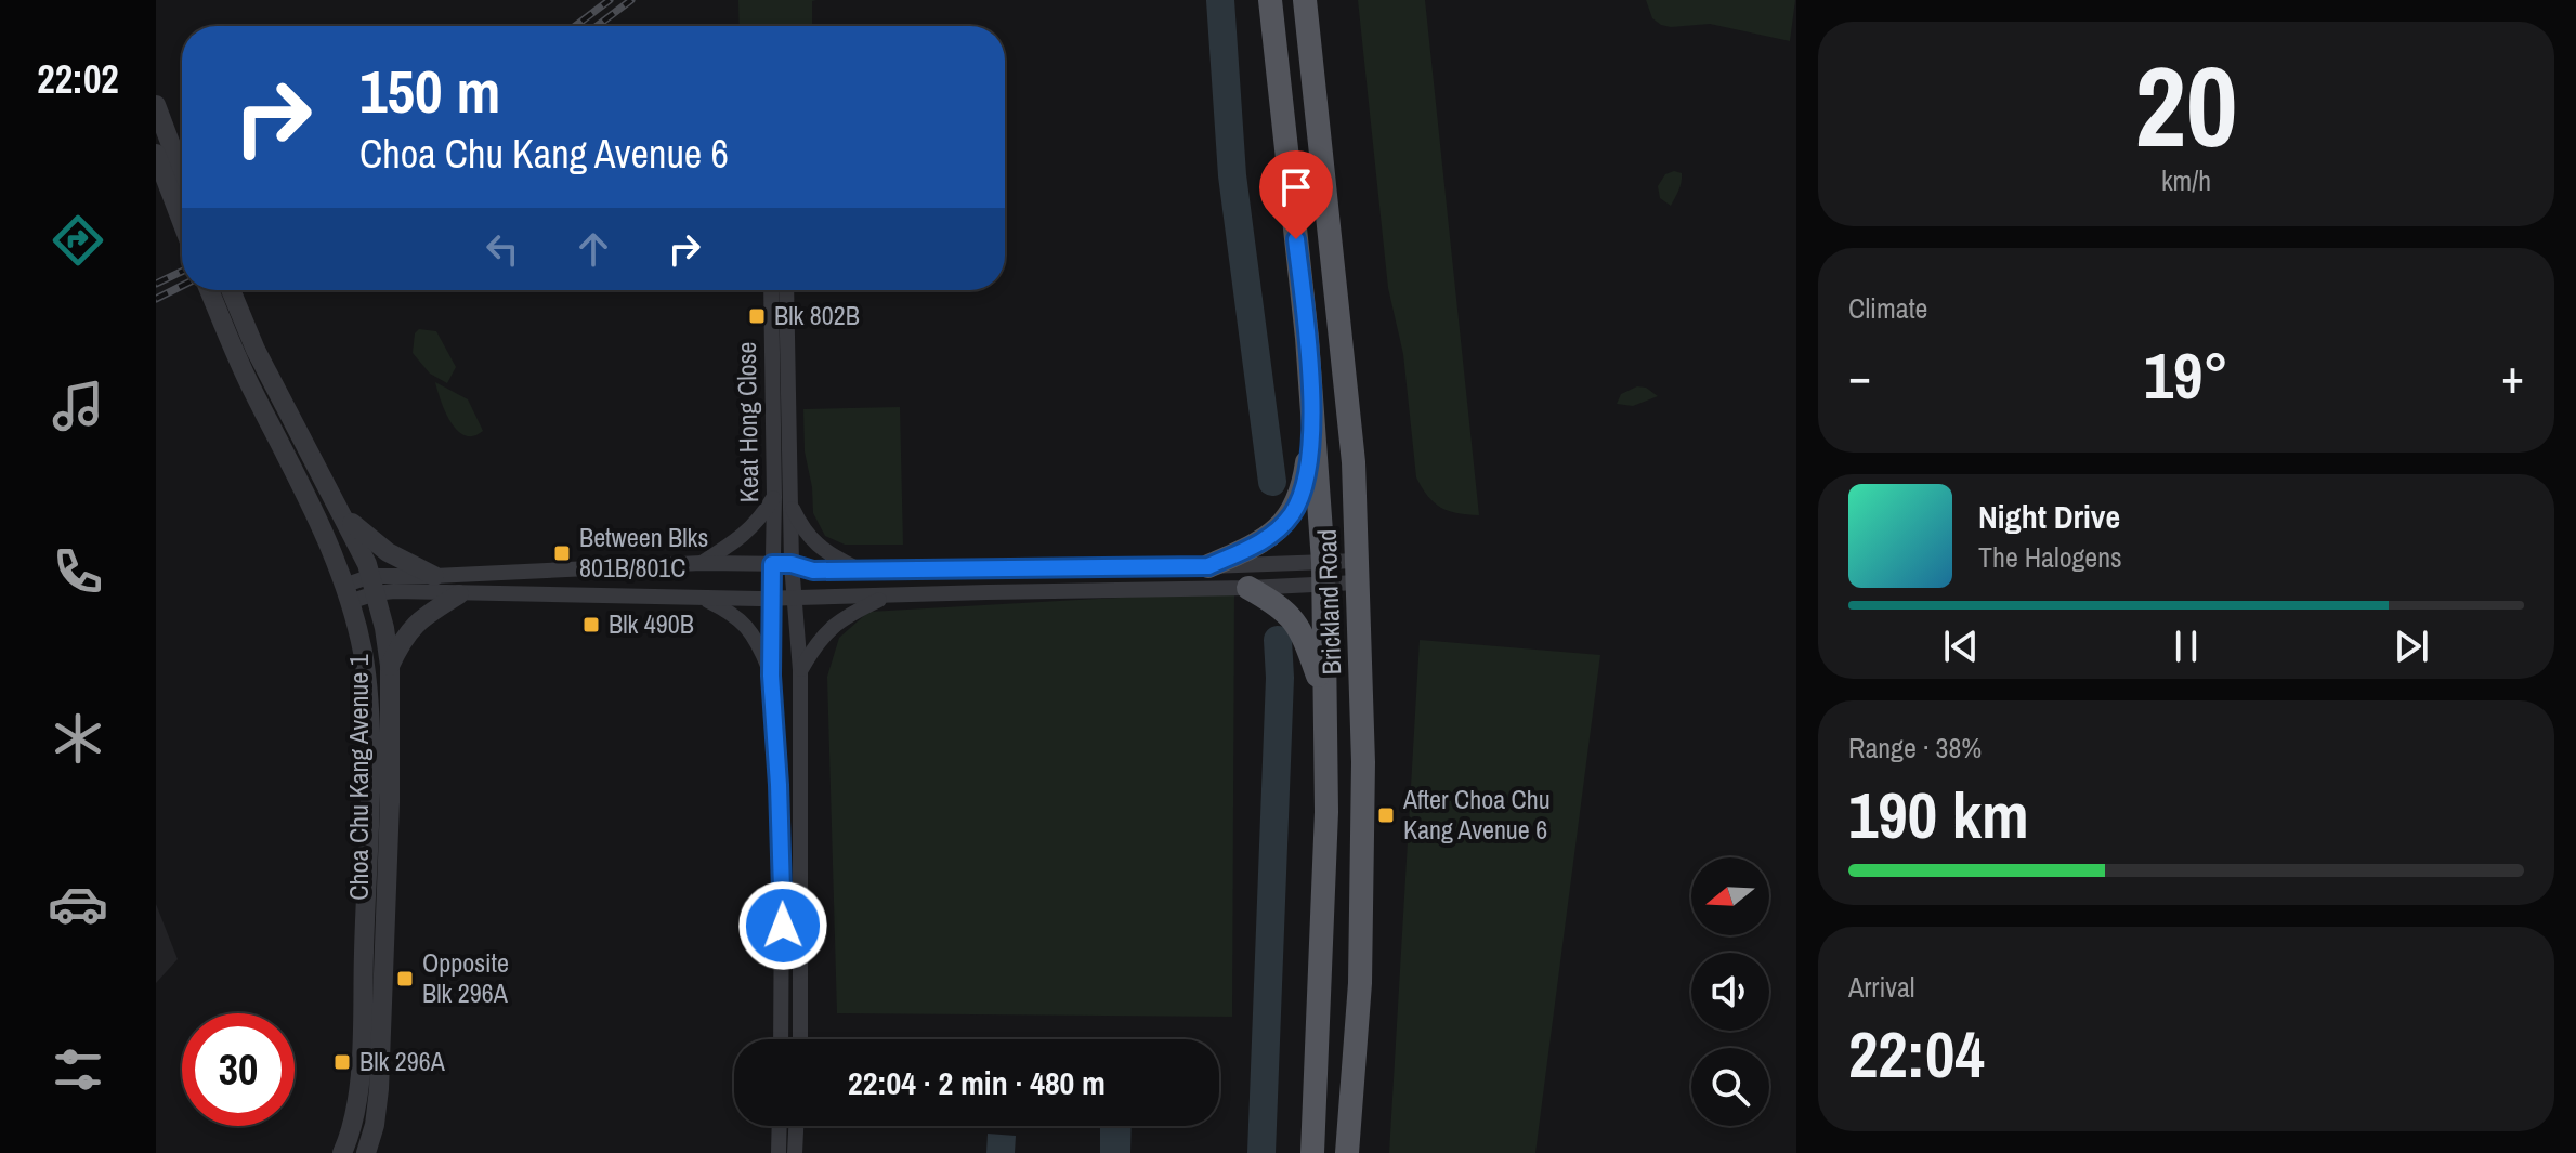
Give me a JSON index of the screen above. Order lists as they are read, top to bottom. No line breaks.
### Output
{"streets":{"main road":["Brickland Road"],"street":["Keat Hong Close","Choa Chu Kang Avenue 1"]},"places":{"transit":["Blk 802B","Between Blks 801B/801C","Blk 490B","After Choa Chu Kang Avenue 6","Opposite Blk 296A","Blk 296A"]},"north":"left","page":{"tabs":"22:02","tile":[["20","km/h"],"Climate",["Range · 38%","190 km"],["Arrival","22:04"]],"turn":["150 m","Choa Chu Kang Avenue 6"],"heat":["−","19°","+"],"song":["Night Drive","The Halogens"],"limit":"30","trip":"22:04 · 2 min · 480 m"}}
